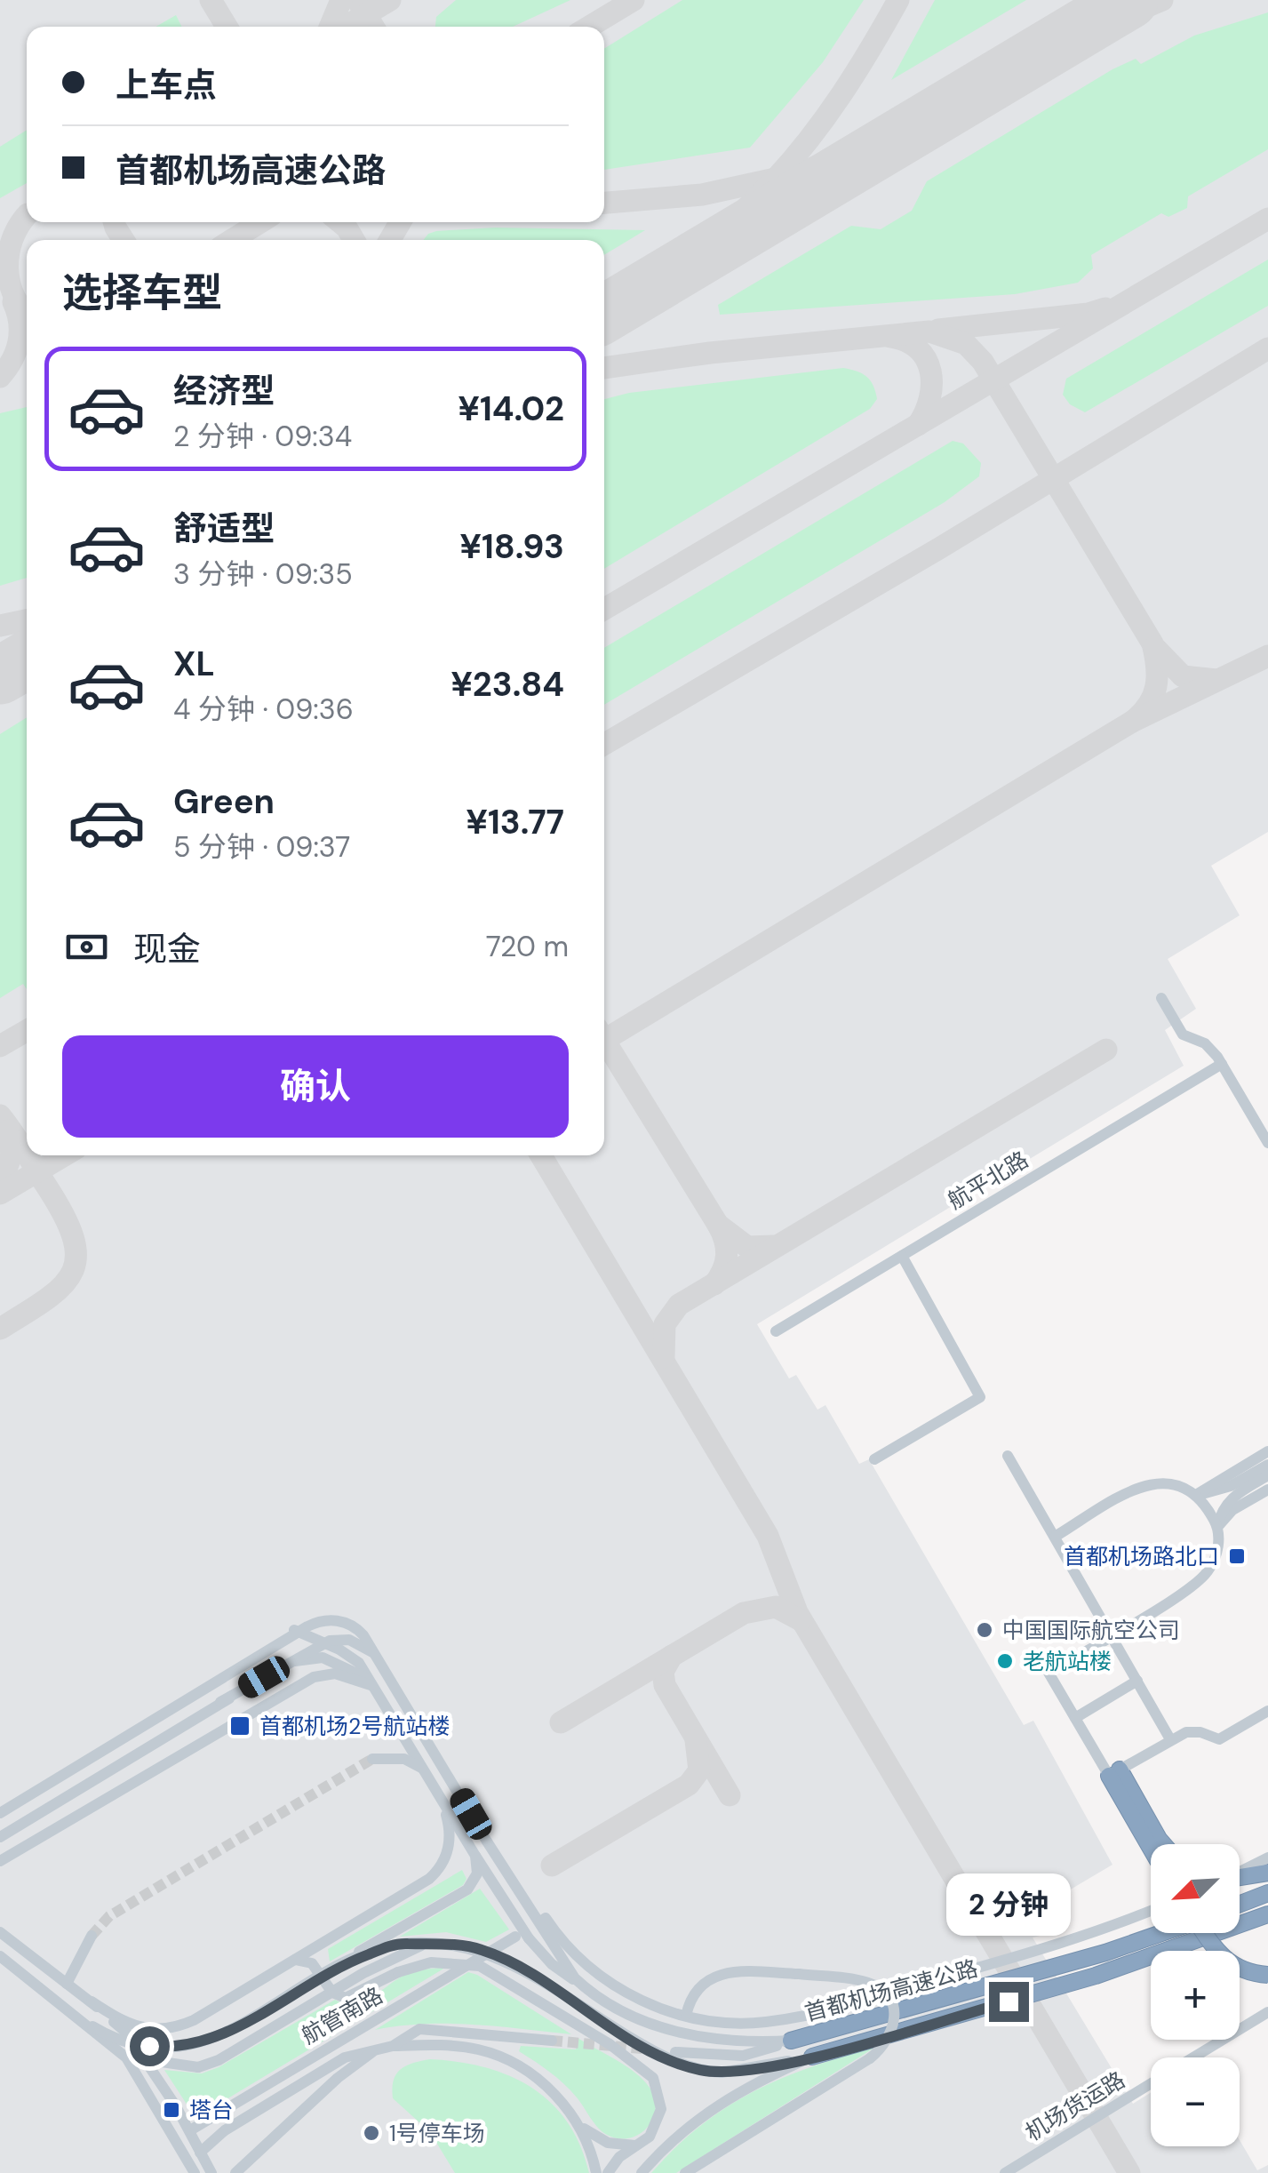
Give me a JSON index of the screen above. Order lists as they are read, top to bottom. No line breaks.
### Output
{"streets":{"highway":["首都机场高速公路"],"street":["航平北路","航管南路","机场货运路"]},"places":{"transit":["首都机场路北口","首都机场2号航站楼","塔台"],"other":["中国国际航空公司","老航站楼","1号停车场"]},"north":"bottom left","page":{"banner":["上车点","首都机场高速公路"],"heading":"选择车型","list":[{"name":"经济型","note":"2 分钟 · 09:34","value":"¥14.02"},{"name":"舒适型","note":"3 分钟 · 09:35","value":"¥18.93"},{"name":"XL","note":"4 分钟 · 09:36","value":"¥23.84"},{"name":"Green","note":"5 分钟 · 09:37","value":"¥13.77"}],"pay":["现金","720 m"],"buttons":"确认","map_buttons":["+","−"],"bubble":"2 分钟"}}
